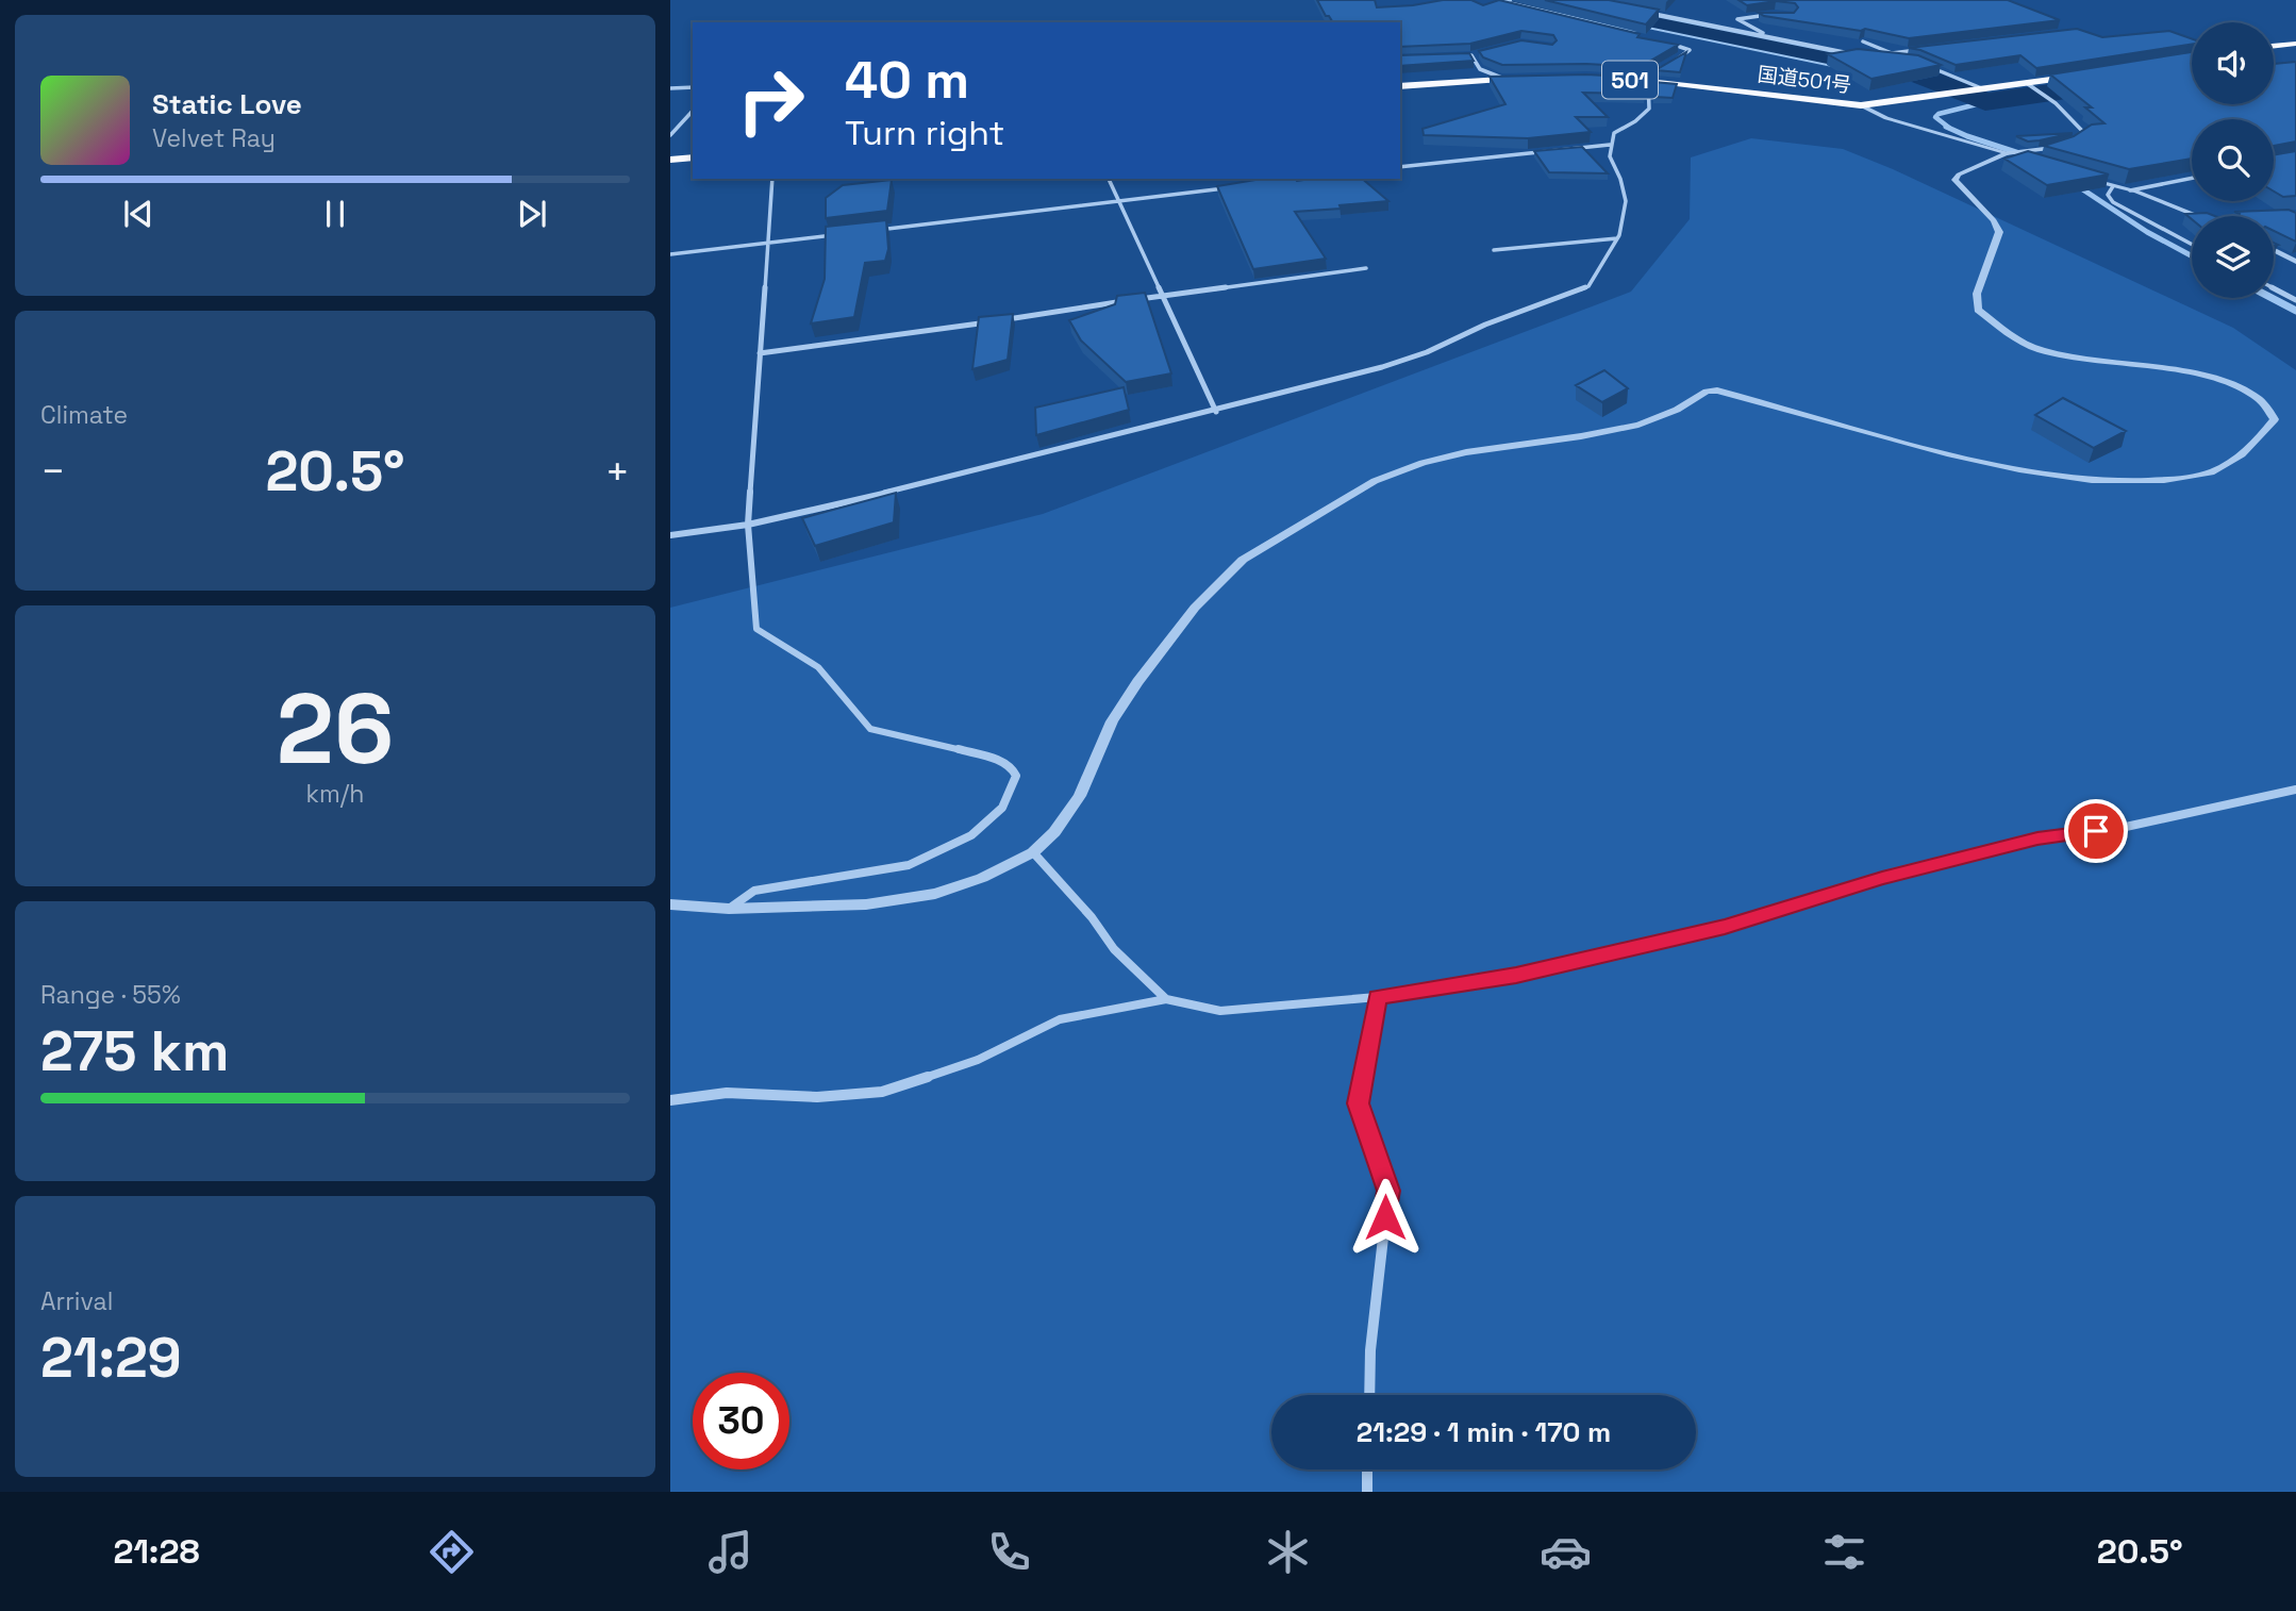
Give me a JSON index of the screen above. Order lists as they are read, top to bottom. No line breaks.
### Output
{"streets":{"highway":["501","国道501号"]},"page":{"turn":["40 m","Turn right"],"song":["Static Love","Velvet Ray"],"tile":["Climate",["26","km/h"],["Range · 55%","275 km"],["Arrival","21:29"]],"heat":["−","20.5°","+"],"limit":"30","trip":"21:29 · 1 min · 170 m","tabs":["21:28","20.5°"]}}
